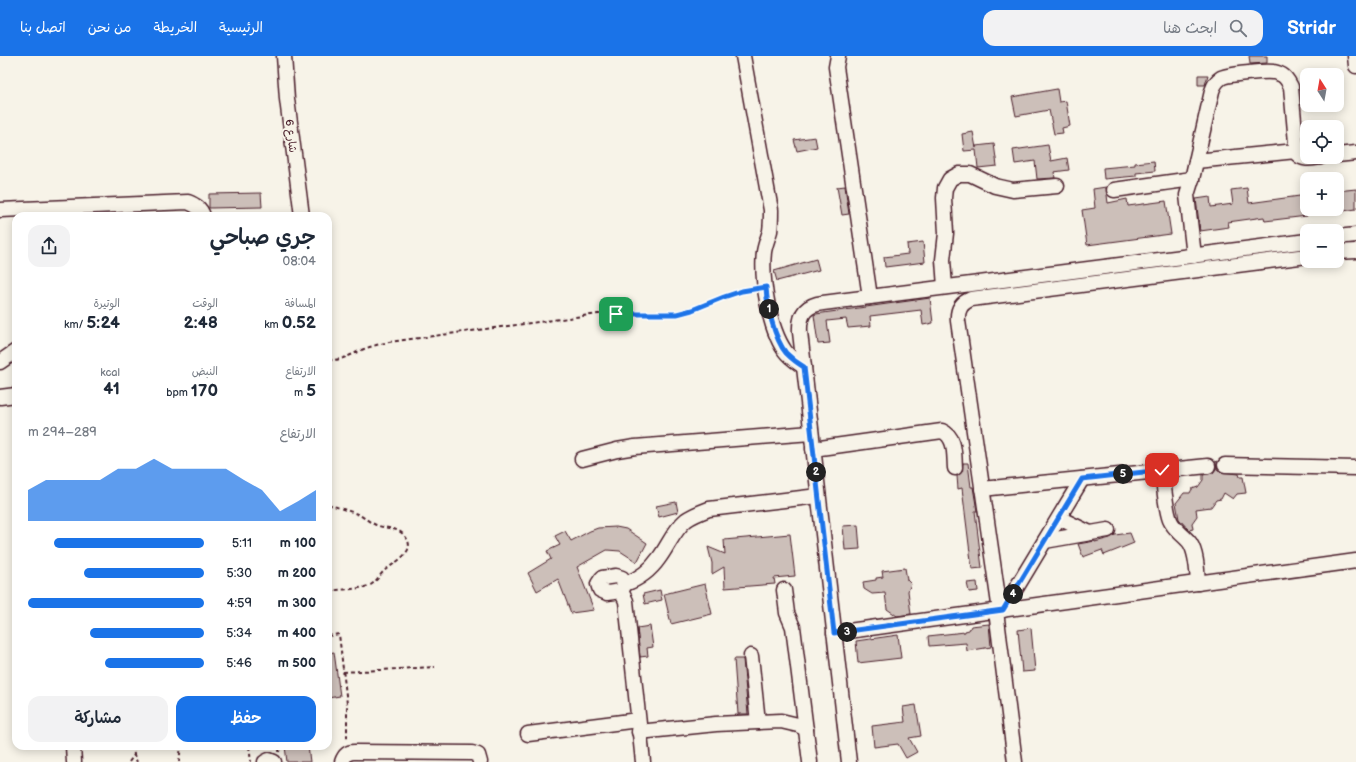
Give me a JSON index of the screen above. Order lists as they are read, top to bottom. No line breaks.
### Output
{"streets":{"street":["شارع 6"]},"north":"top","page":{"header":"Stridr","search":"ابحث هنا","nav":["الرئيسية","الخريطة","من نحن","اتصل بنا"],"map_buttons":["+","−"],"heading":["جري صباحي","08:04"],"stats":[["المسافة","0.52 km"],["الوقت","2:48"],["الوتيرة","5:24 /km"],["الارتفاع","5 m"],["النبض","170 bpm"],["kcal","41"]],"pins":["1","2","5","4","3"],"chart":["الارتفاع","289–294 m"],"list":[{"name":"100 m","note":"5:11"},{"name":"200 m","note":"5:30"},{"name":"300 m","note":"4:59"},{"name":"400 m","note":"5:34"},{"name":"500 m","note":"5:46"}],"buttons":["حفظ","مشاركة"]}}
